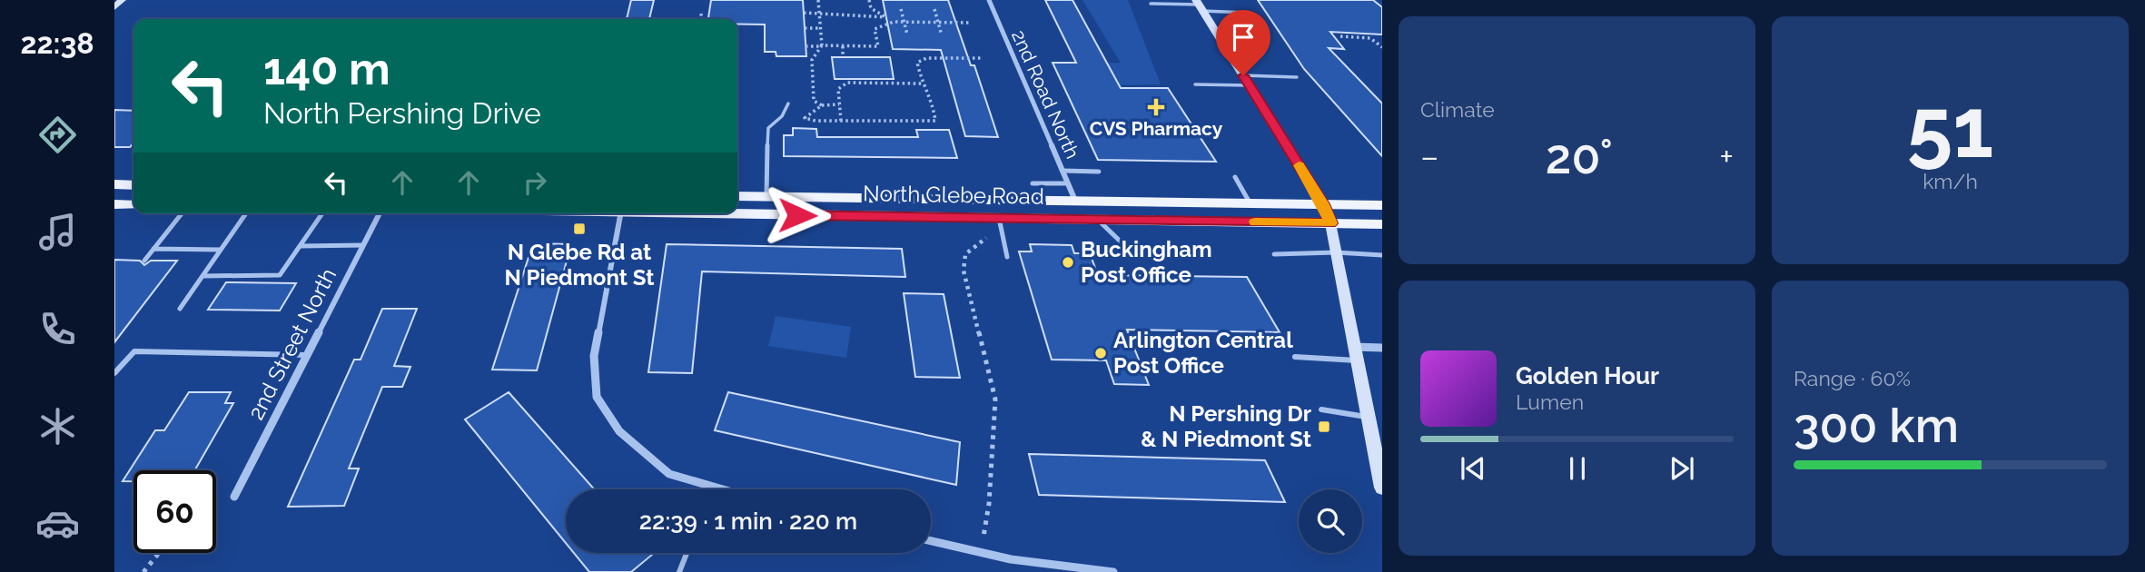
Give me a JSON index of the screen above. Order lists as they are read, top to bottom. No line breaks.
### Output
{"streets":{"main road":["North Glebe Road"],"street":["2nd Road North","2nd Street North"]},"crossings":[["2nd Road North","North Glebe Road"]],"places":{"health":["CVS Pharmacy"],"transit":["N Glebe Rd at N Piedmont St","N Pershing Dr & N Piedmont St"],"other":["Buckingham Post Office","Arlington Central Post Office"]},"page":{"tabs":"22:38","tile":["Climate",["51","km/h"],["Range · 60%","300 km"]],"turn":["140 m","North Pershing Drive"],"heat":["−","20°","+"],"song":["Golden Hour","Lumen"],"limit":"60","trip":"22:39 · 1 min · 220 m"}}
